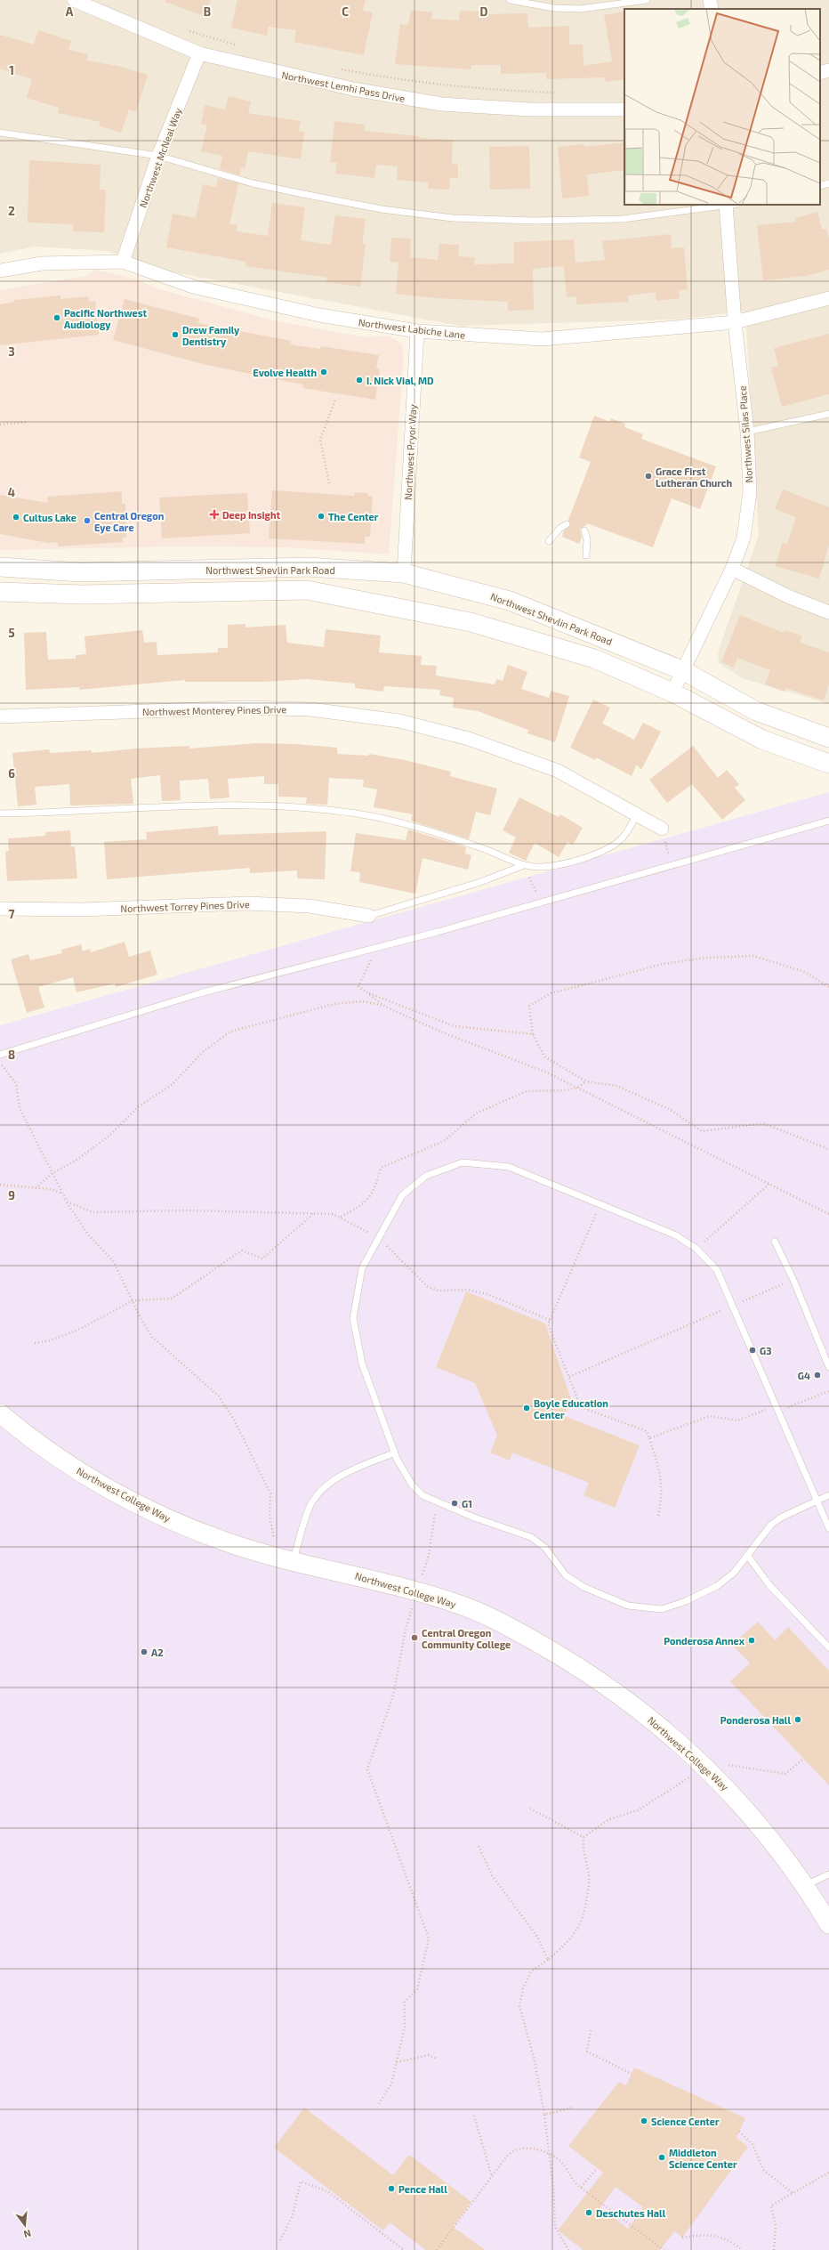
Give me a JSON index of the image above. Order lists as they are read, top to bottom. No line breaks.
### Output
{"streets":{"main road":["Northwest Shevlin Park Road","Northwest College Way"],"street":["Northwest Lemhi Pass Drive","Northwest McNeal Way","Northwest Labiche Lane","Northwest Silas Place","Northwest Pryor Way","Northwest Monterey Pines Drive","Northwest Torrey Pines Drive"]},"crossings":[["Northwest Lemhi Pass Drive","Northwest McNeal Way"],["Northwest McNeal Way","Northwest Labiche Lane"],["Northwest Labiche Lane","Northwest Silas Place"],["Northwest Labiche Lane","Northwest Pryor Way"],["Northwest Silas Place","Northwest Shevlin Park Road"],["Northwest Pryor Way","Northwest Shevlin Park Road"]],"places":{"other":["Pacific Northwest Audiology","Drew Family Dentistry","Evolve Health","I. Nick Vial, MD","Grace First Lutheran Church","The Center","Cultus Lake","Central Oregon Eye Care","G3","G4","Boyle Education Center","G1","Central Oregon Community College","Ponderosa Annex","A2","Ponderosa Hall","Science Center","Middleton Science Center","Pence Hall","Deschutes Hall"],"health":["Deep Insight"]},"north":"bottom","grid":{"columns":["A","B","C","D"],"rows":["1","2","3","4","5","6","7","8","9"]}}
